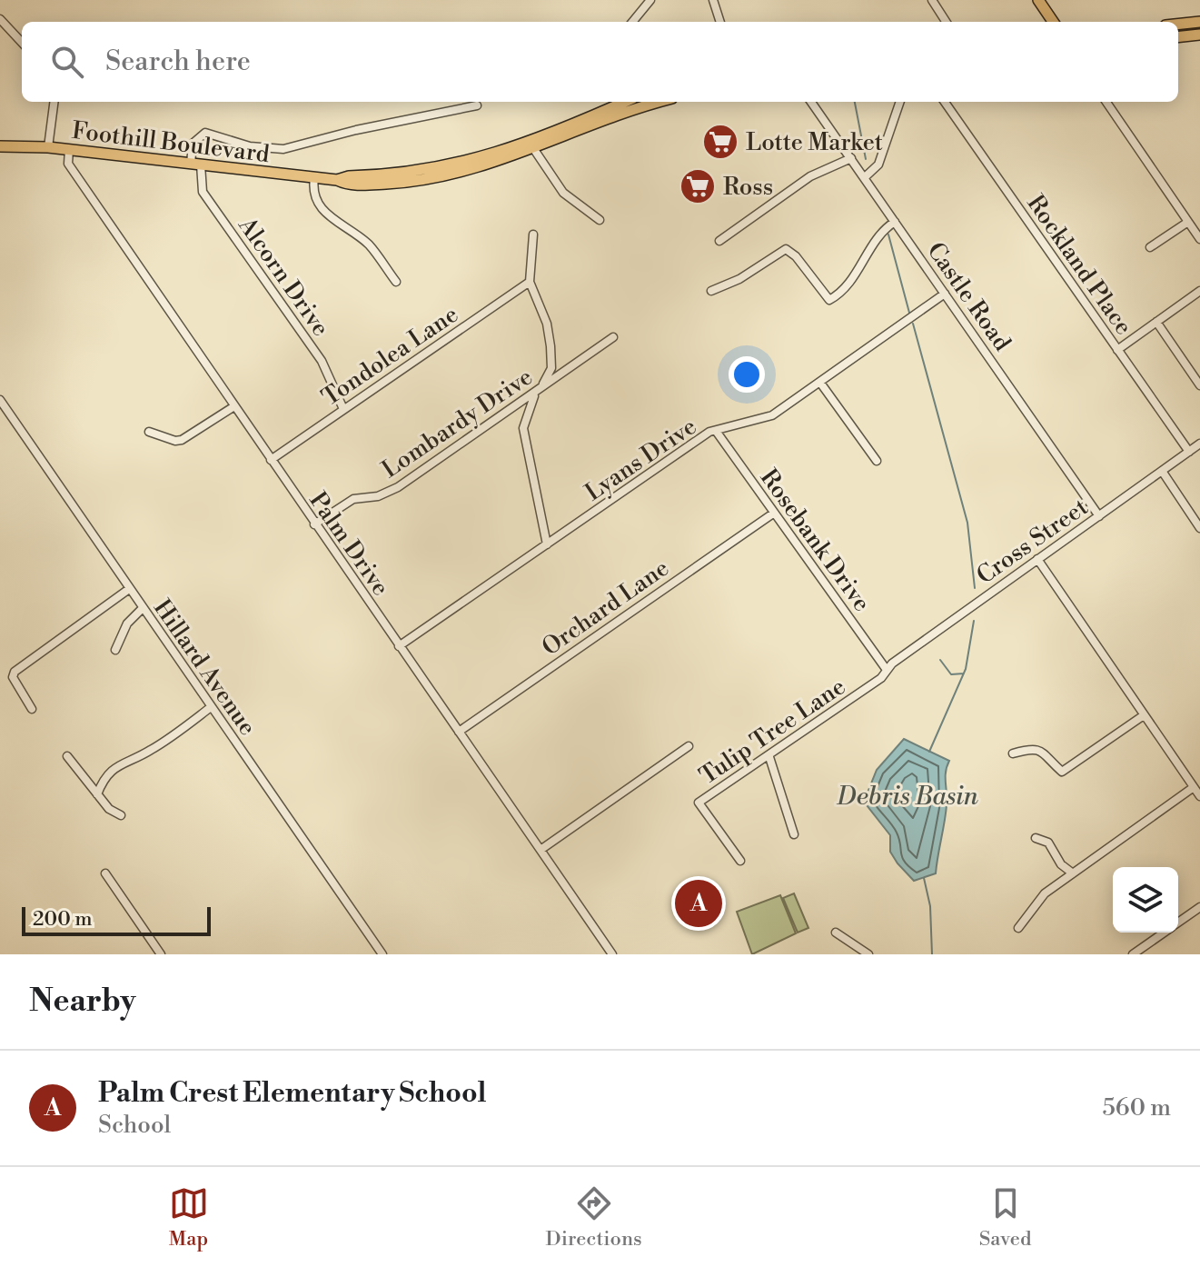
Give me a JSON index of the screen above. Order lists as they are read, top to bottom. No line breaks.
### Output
{"streets":{"main road":["Foothill Boulevard"],"street":["Rockland Place","Alcorn Drive","Castle Road","Tondolea Lane","Lombardy Drive","Lyans Drive","Rosebank Drive","Cross Street","Palm Drive","Orchard Lane","Hillard Avenue","Tulip Tree Lane"]},"crossings":[["Foothill Boulevard","Alcorn Drive"],["Foothill Boulevard","Palm Drive"],["Rockland Place","Cross Street"],["Alcorn Drive","Tondolea Lane"],["Castle Road","Lyans Drive"],["Castle Road","Cross Street"],["Tondolea Lane","Palm Drive"],["Lombardy Drive","Palm Drive"],["Lyans Drive","Rosebank Drive"],["Lyans Drive","Palm Drive"],["Rosebank Drive","Cross Street"],["Rosebank Drive","Orchard Lane"],["Rosebank Drive","Tulip Tree Lane"],["Cross Street","Tulip Tree Lane"],["Palm Drive","Orchard Lane"]],"water":["Debris Basin"],"places":{"supermarket":["Lotte Market","Ross"]},"scale_bar":"200 m","page":{"search":"Search here","pins":"A","scale":"200 m","heading":"Nearby","list":[{"mark":"A","name":"Palm Crest Elementary School","note":"School","value":"560 m"}],"nav":["Map","Directions","Saved"]}}
